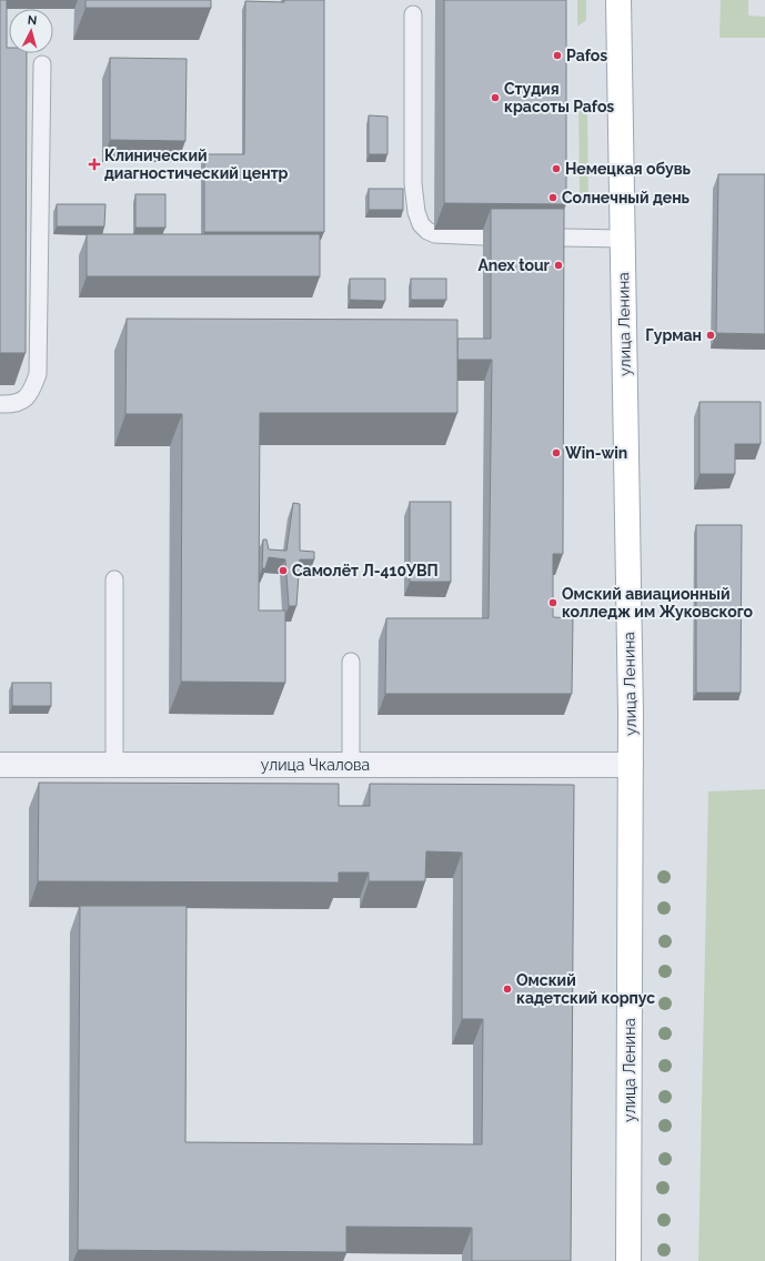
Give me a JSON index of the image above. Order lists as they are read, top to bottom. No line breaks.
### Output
{"streets":{"main road":["улица Ленина"],"street":["улица Чкалова"]},"crossings":[["улица Ленина","улица Чкалова"]],"places":{"other":["Pafos","Студия красоты Pafos","Немецкая обувь","Солнечный день","Anex tour","Гурман","Win-win","Самолёт Л-410УВП","Омский авиационный колледж им Жуковского","Омский кадетский корпус"],"health":["Клинический диагностический центр"]},"north":"top"}
